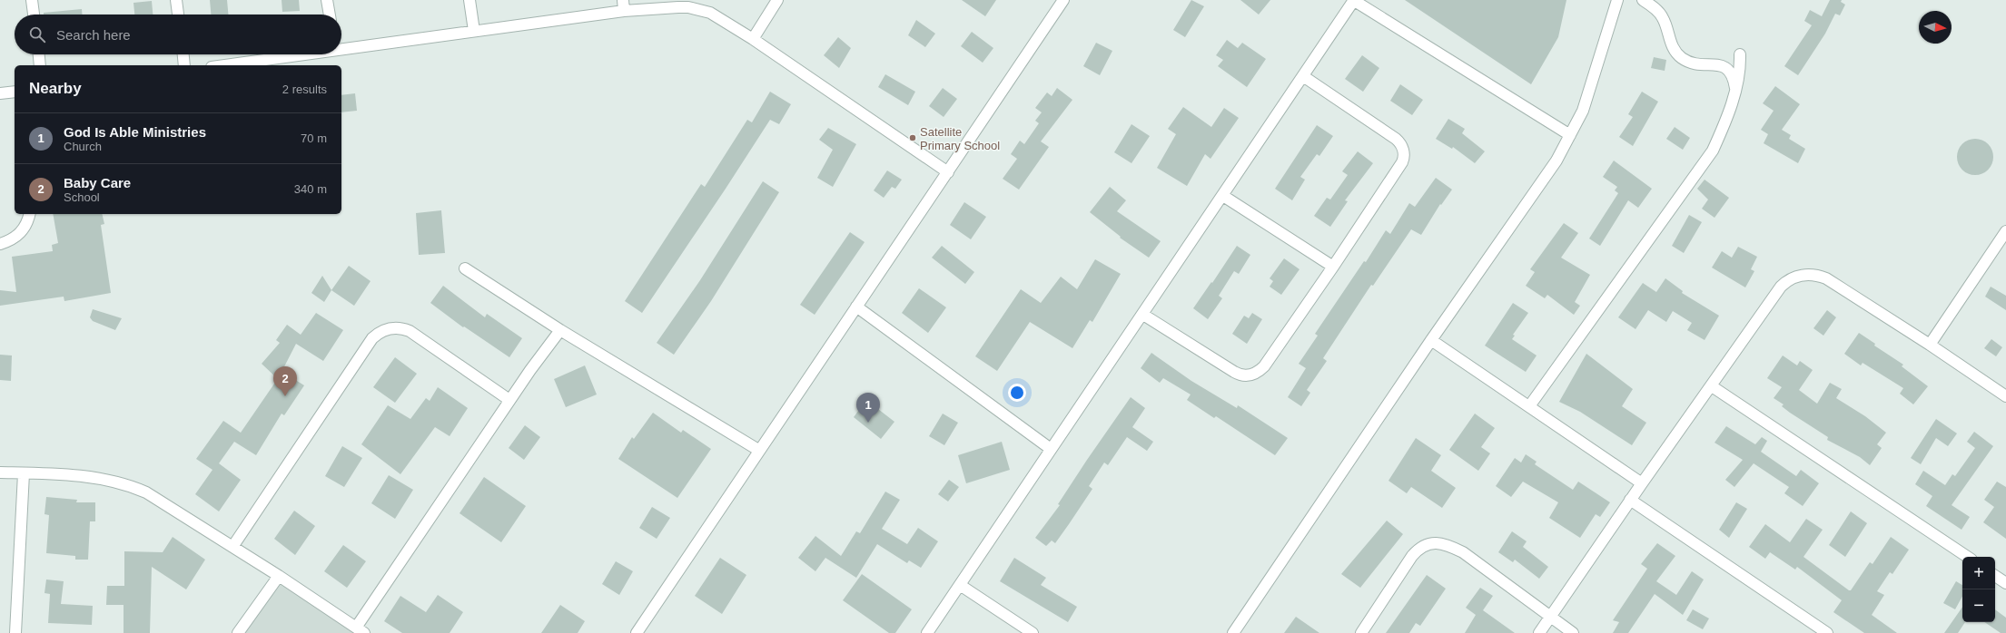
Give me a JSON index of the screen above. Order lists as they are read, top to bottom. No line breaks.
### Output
{"places":["Satellite Primary School"],"north":"right","page":{"search":"Search here","heading":["Nearby","2 results"],"list":[{"mark":"1","name":"God Is Able Ministries","note":"Church","value":"70 m"},{"mark":"2","name":"Baby Care","note":"School","value":"340 m"}],"pins":["2","1"],"map_buttons":["+","−"]}}
